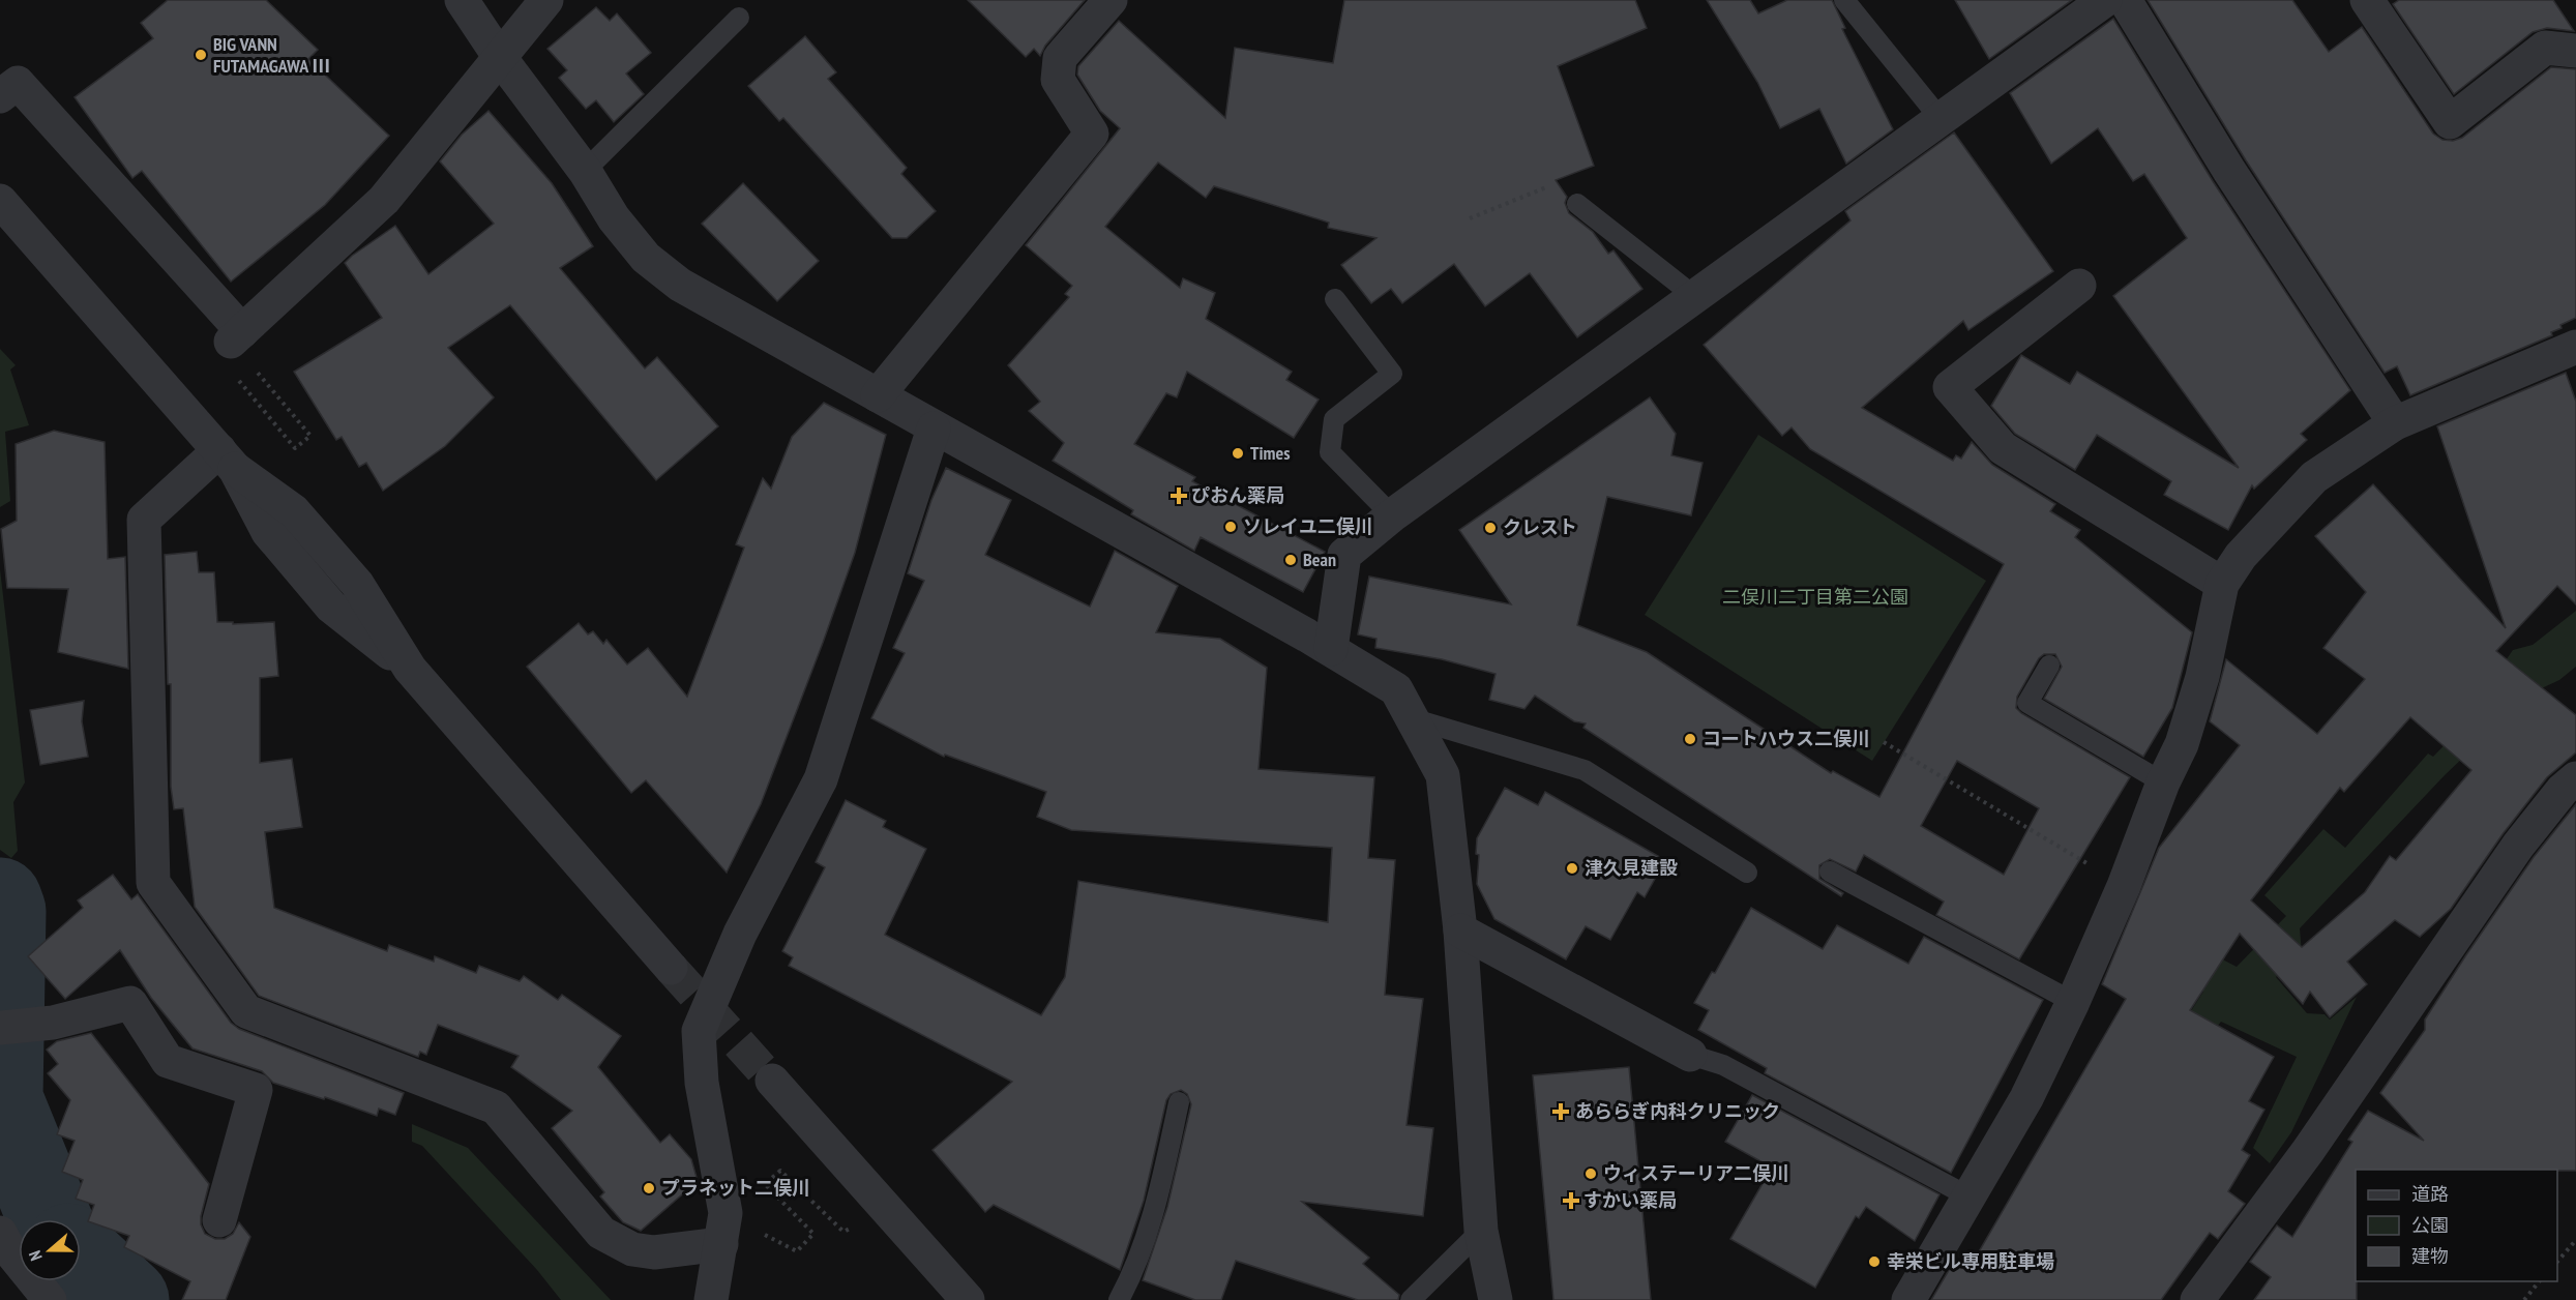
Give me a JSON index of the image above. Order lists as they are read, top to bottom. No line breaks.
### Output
{"parks":["二俣川二丁目第二公園"],"places":{"other":["BIG VANN FUTAMAGAWA Ⅲ","Times","ソレイユ二俣川","クレスト","Bean","コートハウス二俣川","津久見建設","ウィステーリア二俣川","プラネット二俣川","幸栄ビル専用駐車場"],"health":["ぴおん薬局","あららぎ内科クリニック","すかい薬局"]},"legend":["道路","公園","建物"],"north":"left"}
